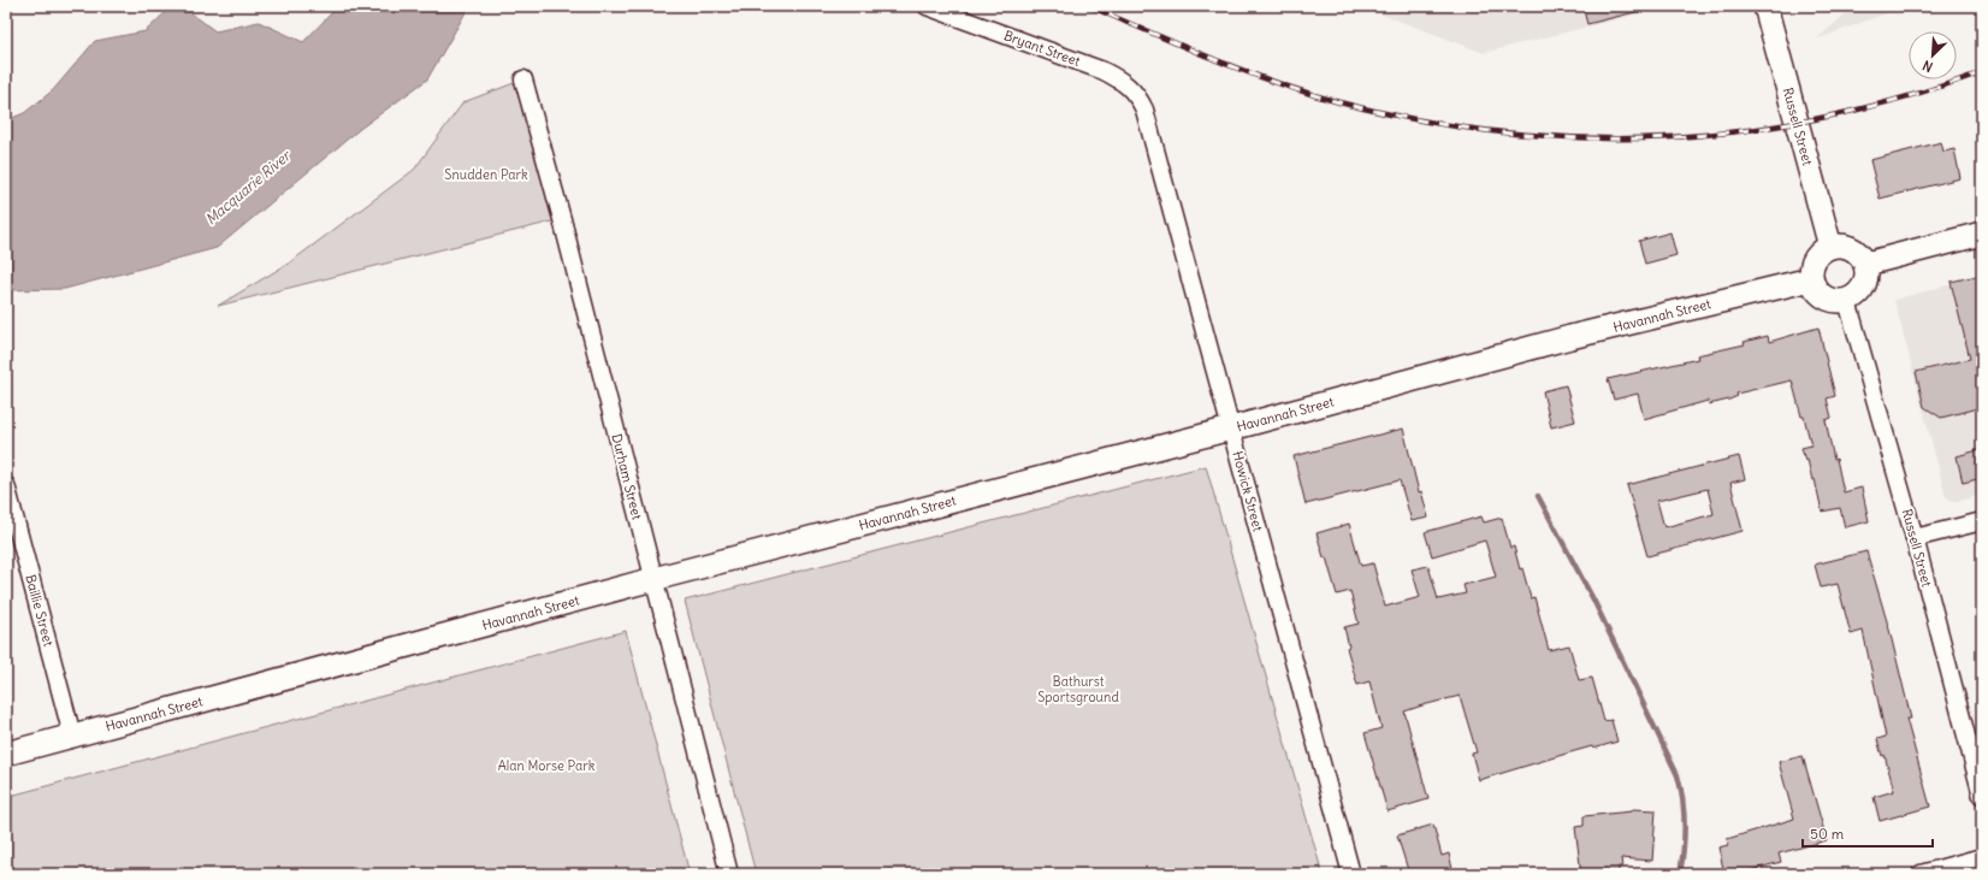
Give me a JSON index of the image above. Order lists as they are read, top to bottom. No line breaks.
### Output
{"streets":{"street":["Bryant Street","Russell Street","Havannah Street","Durham Street","Howick Street","Baillie Street"]},"crossings":[["Bryant Street","Howick Street"],["Russell Street","Havannah Street"],["Havannah Street","Durham Street"],["Havannah Street","Howick Street"],["Havannah Street","Baillie Street"]],"water":["Macquarie River"],"parks":["Snudden Park","Bathurst Sportsground","Alan Morse Park"],"scale_bar":"50 m","north":"bottom left"}
